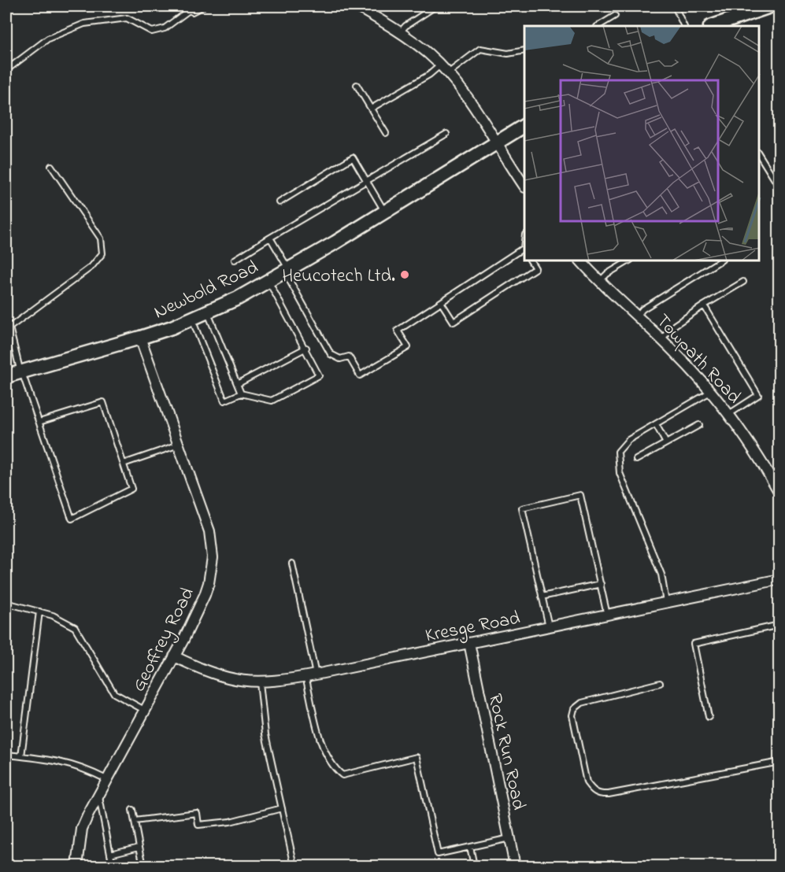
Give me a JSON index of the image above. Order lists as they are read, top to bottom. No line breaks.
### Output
{"streets":{"main road":["Newbold Road"],"street":["Towpath Road","Kresge Road","Geoffrey Road","Rock Run Road"]},"crossings":[["Newbold Road","Geoffrey Road"],["Kresge Road","Geoffrey Road"],["Kresge Road","Rock Run Road"]],"places":["Heucotech Ltd."]}
